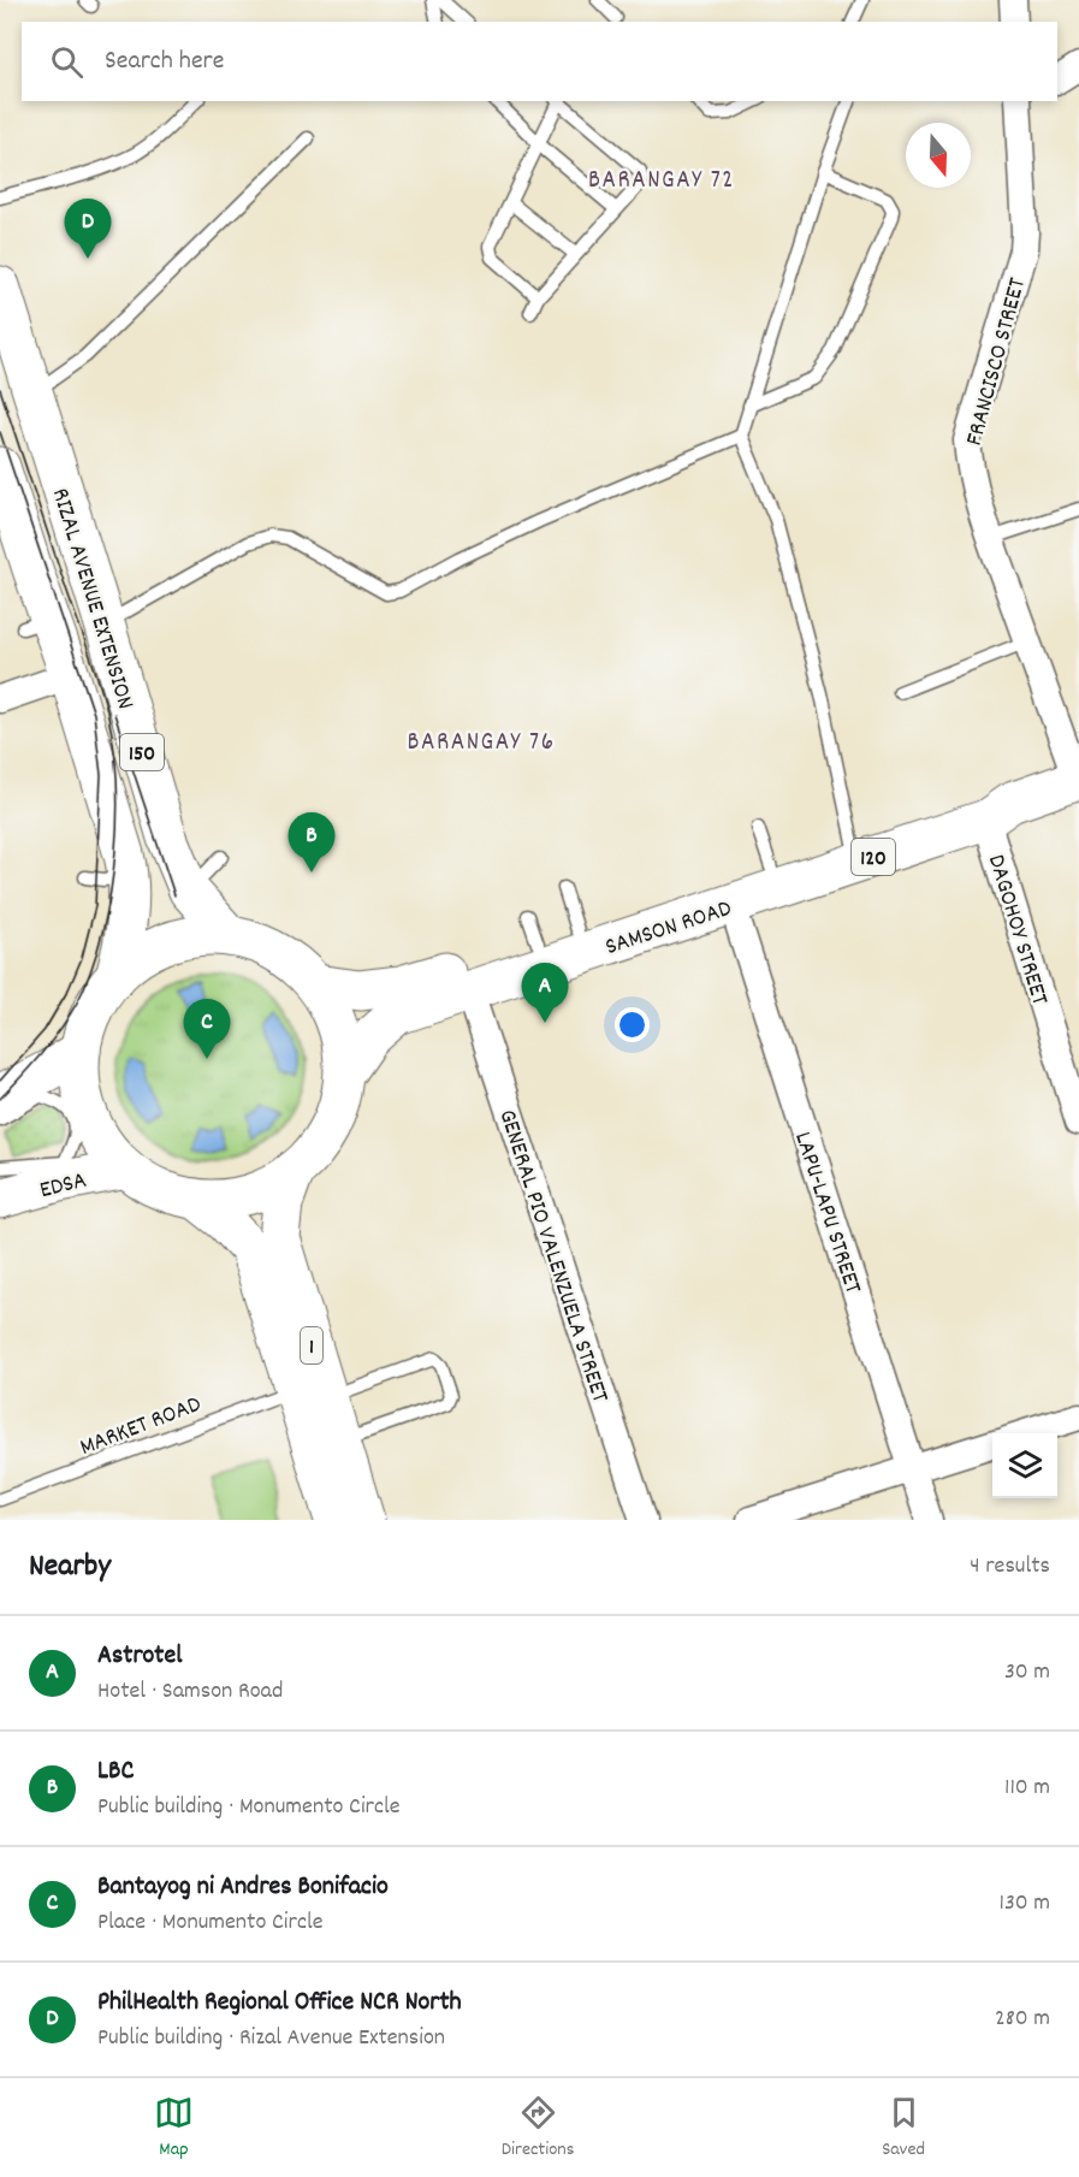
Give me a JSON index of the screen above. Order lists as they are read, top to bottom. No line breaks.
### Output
{"streets":{"main road":["RIZAL AVENUE EXTENSION","150","120","SAMSON ROAD","EDSA","1"],"street":["FRANCISCO STREET","DAGOHOY STREET","LAPU-LAPU STREET","GENERAL PIO VALENZUELA STREET"],"lane":["MARKET ROAD"]},"crossings":[["FRANCISCO STREET","SAMSON ROAD"],["RIZAL AVENUE EXTENSION","1"],["SAMSON ROAD","DAGOHOY STREET"],["SAMSON ROAD","LAPU-LAPU STREET"],["SAMSON ROAD","GENERAL PIO VALENZUELA STREET"],["SAMSON ROAD","1"],["EDSA","1"],["1","MARKET ROAD"]],"districts":["BARANGAY 72","BARANGAY 76"],"north":"bottom","page":{"search":"Search here","pins":["D","B","A","C"],"heading":["Nearby","4 results"],"list":[{"mark":"A","name":"Astrotel","note":"Hotel · Samson Road","value":"30 m"},{"mark":"B","name":"LBC","note":"Public building · Monumento Circle","value":"110 m"},{"mark":"C","name":"Bantayog ni Andres Bonifacio","note":"Place · Monumento Circle","value":"130 m"},{"mark":"D","name":"PhilHealth Regional Office NCR North","note":"Public building · Rizal Avenue Extension","value":"280 m"}],"nav":["Map","Directions","Saved"]}}
